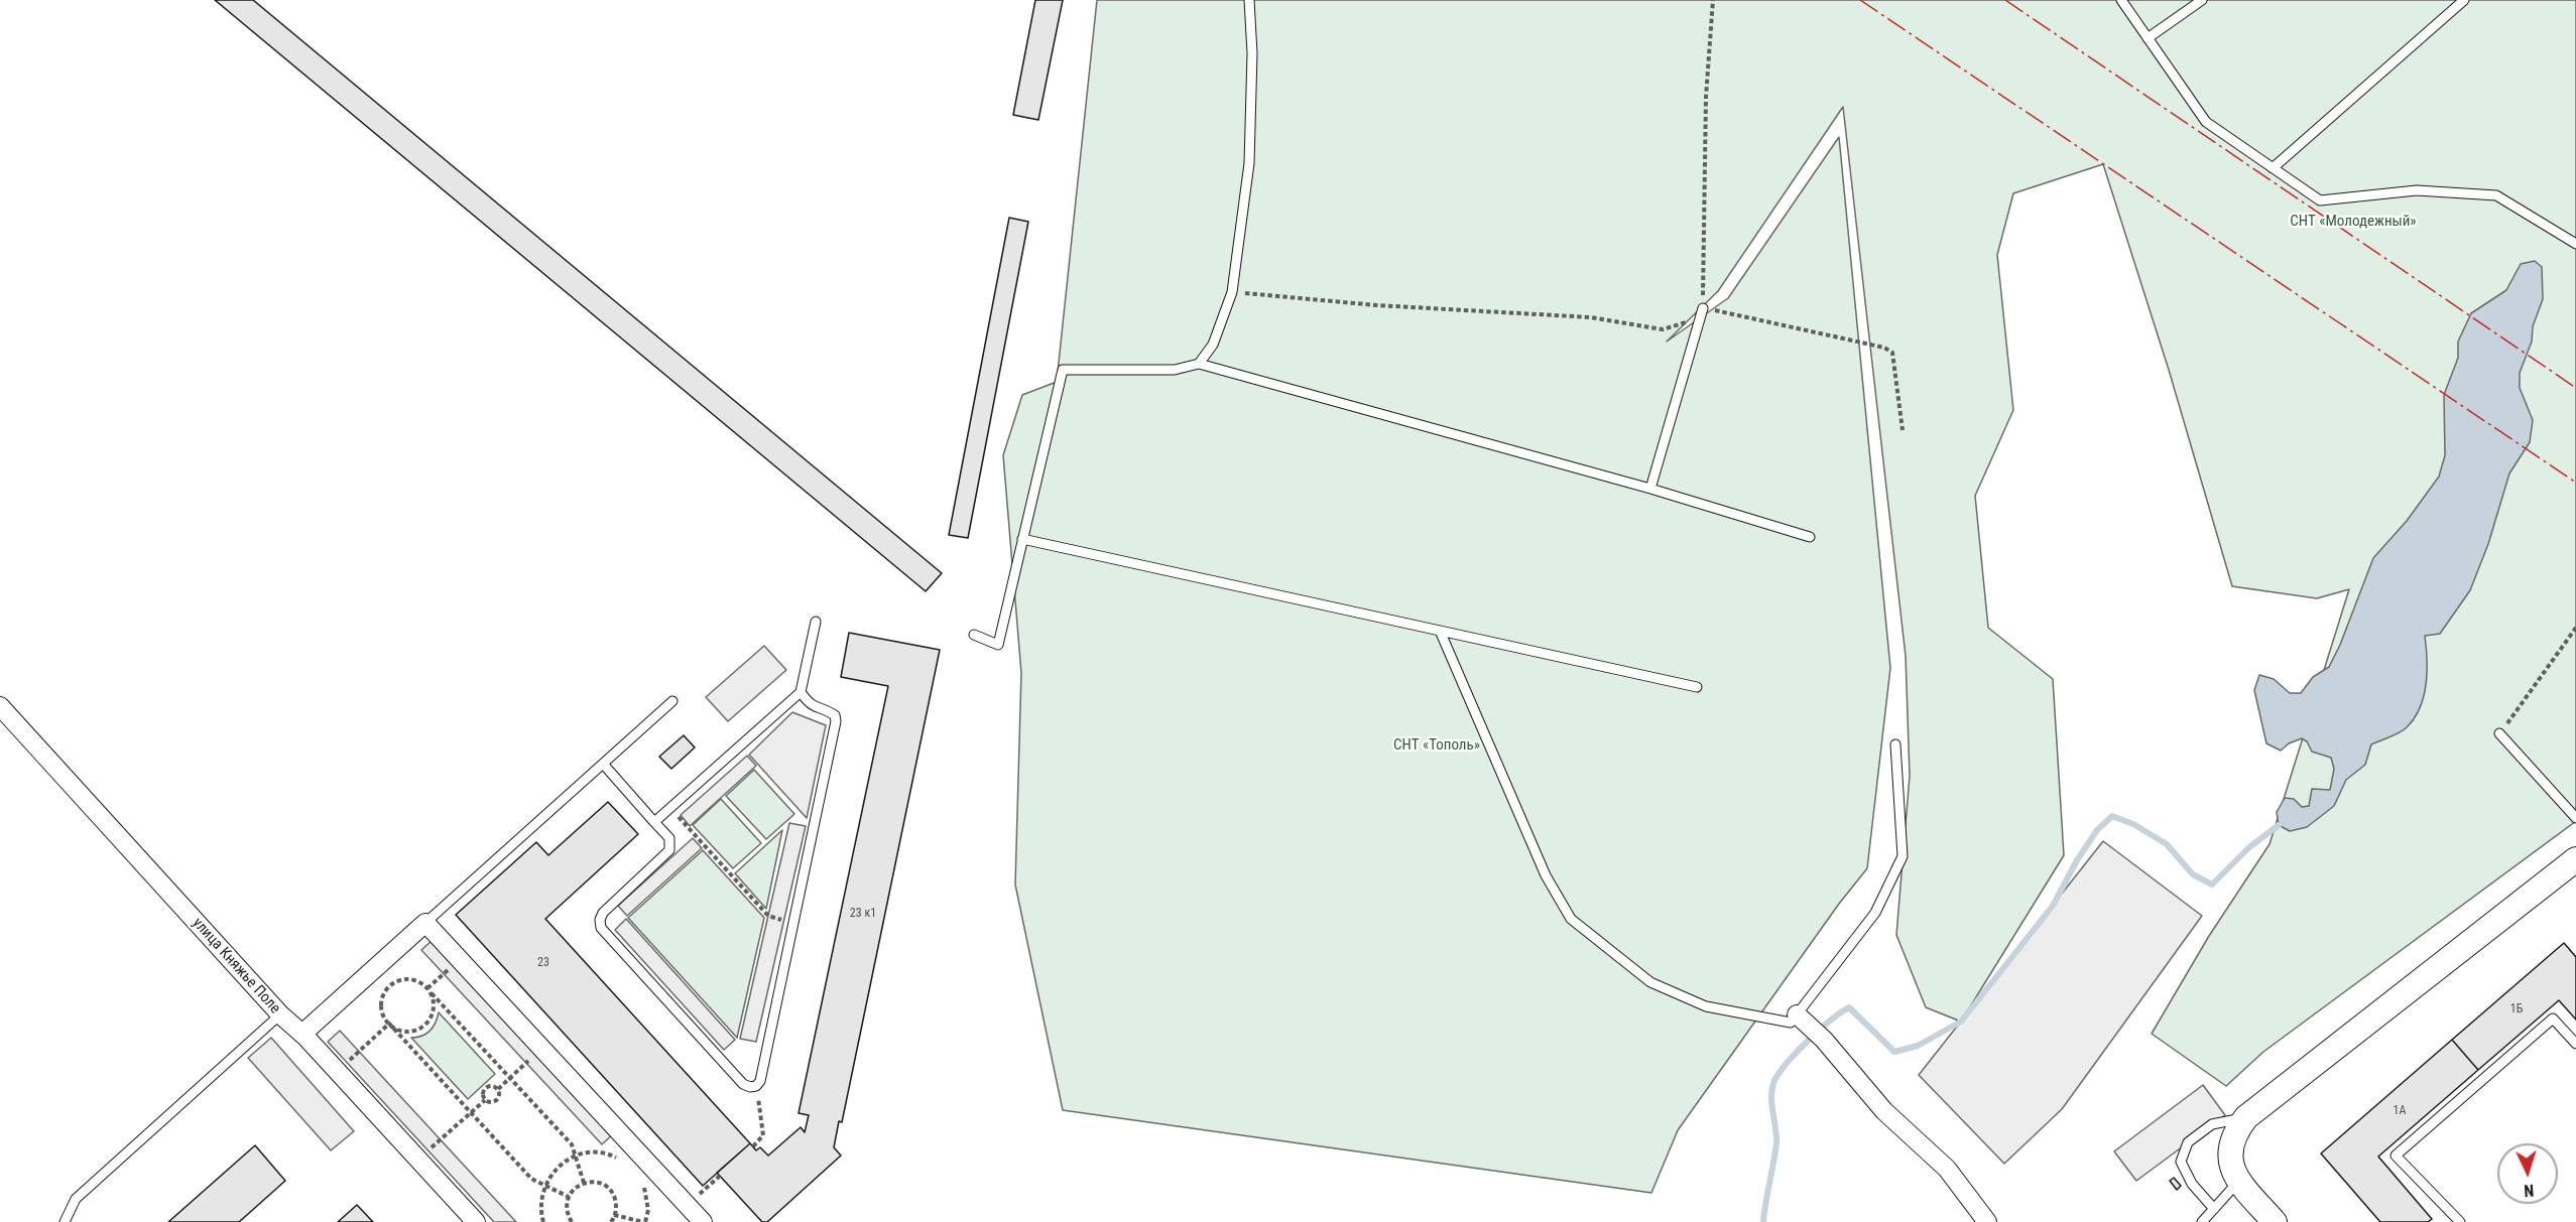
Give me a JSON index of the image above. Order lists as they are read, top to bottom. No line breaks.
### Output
{"streets":{"street":["улица Княжье Поле"]},"parks":["СНТ «Молодежный»","СНТ «Тополь»"],"house_numbers":["23 к1","23","1Б","1А"],"north":"bottom"}
